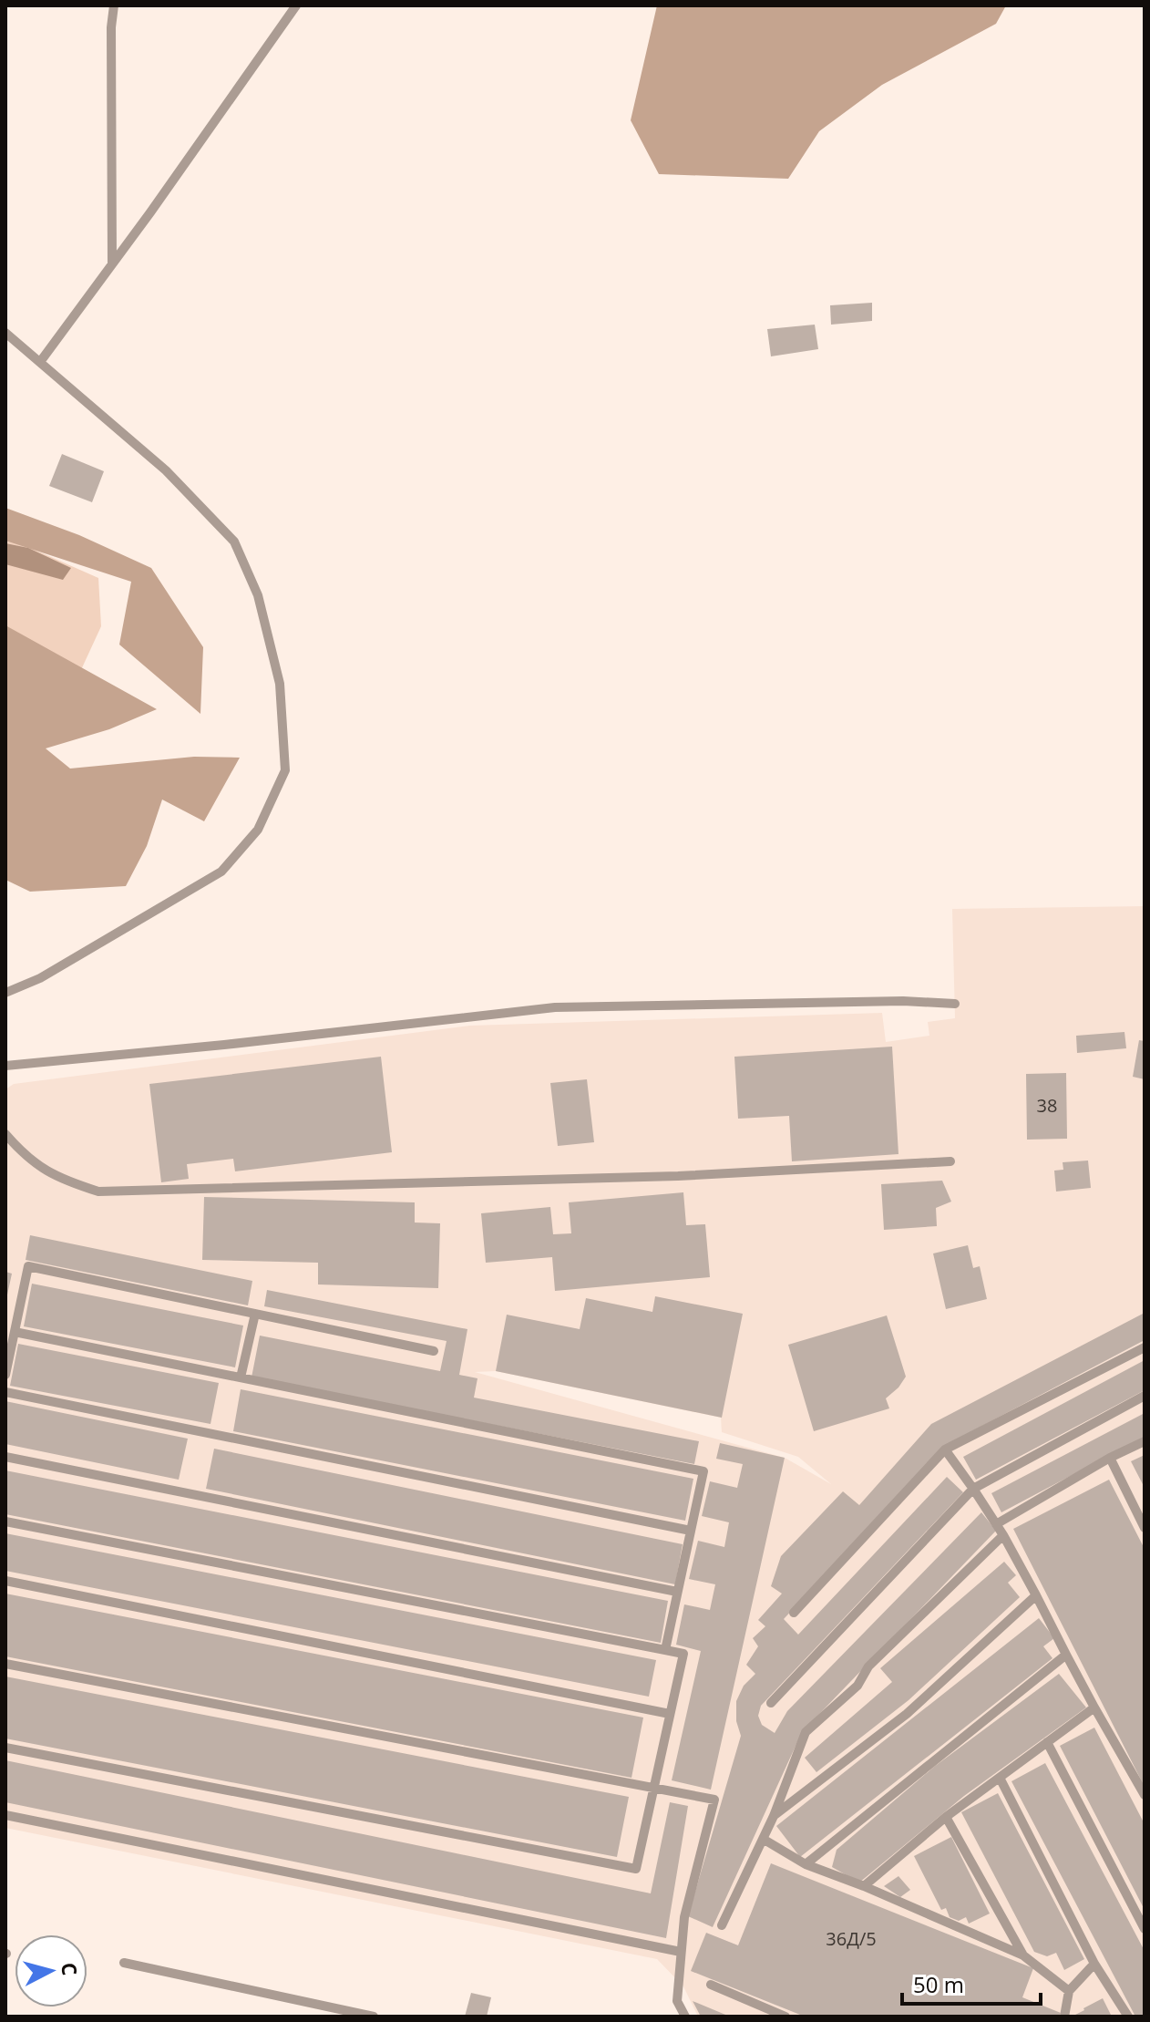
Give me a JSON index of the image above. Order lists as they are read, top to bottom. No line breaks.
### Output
{"house_numbers":["38","36Д/5"],"scale_bar":"50 m","north":"right"}
